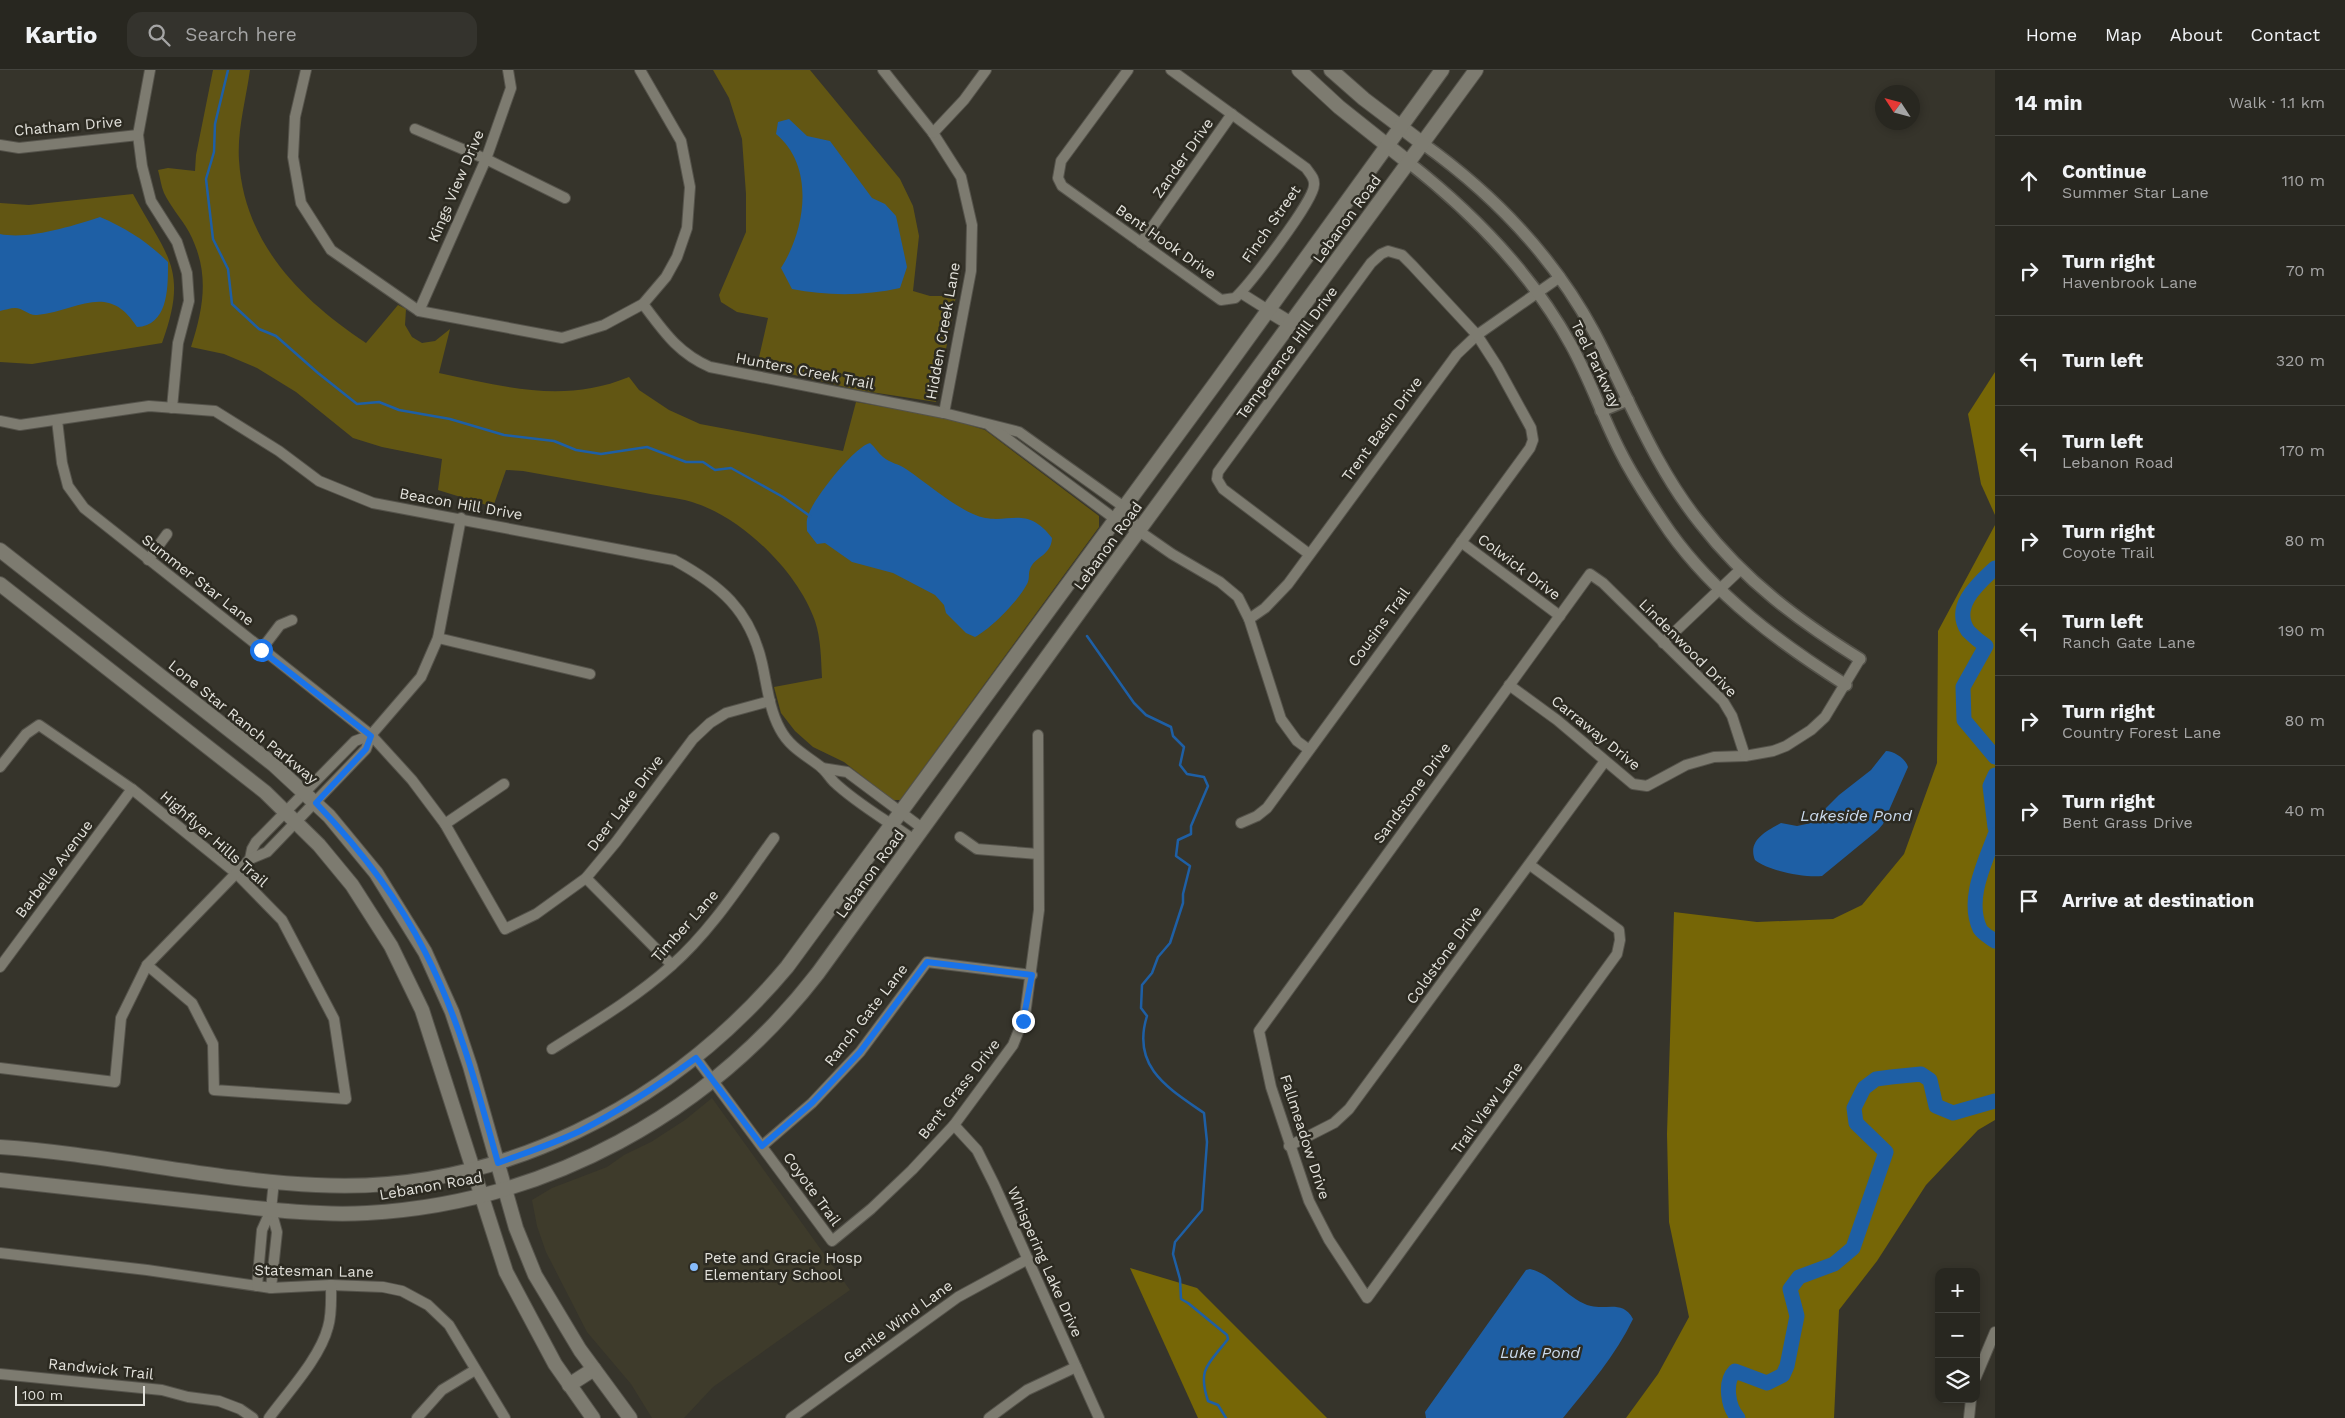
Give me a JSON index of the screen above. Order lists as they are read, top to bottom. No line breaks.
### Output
{"streets":{"main road":["Lebanon Road","Teel Parkway","Lone Star Ranch Parkway"],"street":["Chatham Drive","Zander Drive","Kings View Drive","Finch Street","Bent Hook Drive","Hidden Creek Lane","Temperence Hill Drive","Hunters Creek Trail","Trent Basin Drive","Beacon Hill Drive","Colwick Drive","Summer Star Lane","Cousins Trail","Lindenwood Drive","Carraway Drive","Sandstone Drive","Deer Lake Drive","Highflyer Hills Trail","Barbelle Avenue","Timber Lane","Coldstone Drive","Ranch Gate Lane","Bent Grass Drive","Trail View Lane","Fallmeadow Drive","Coyote Trail","Whispering Lake Drive","Statesman Lane","Gentle Wind Lane","Randwick Trail"]},"crossings":[["Zander Drive","Finch Street"],["Zander Drive","Bent Hook Drive"],["Lebanon Road","Teel Parkway"],["Lebanon Road","Hunters Creek Trail"],["Lebanon Road","Beacon Hill Drive"],["Lebanon Road","Lone Star Ranch Parkway"],["Lebanon Road","Coyote Trail"],["Finch Street","Bent Hook Drive"],["Hidden Creek Lane","Hunters Creek Trail"],["Temperence Hill Drive","Trent Basin Drive"],["Temperence Hill Drive","Cousins Trail"],["Teel Parkway","Trent Basin Drive"],["Teel Parkway","Carraway Drive"],["Hunters Creek Trail","Trent Basin Drive"],["Hunters Creek Trail","Cousins Trail"],["Trent Basin Drive","Cousins Trail"],["Beacon Hill Drive","Summer Star Lane"],["Beacon Hill Drive","Deer Lake Drive"],["Colwick Drive","Cousins Trail"],["Colwick Drive","Sandstone Drive"],["Summer Star Lane","Deer Lake Drive"],["Lindenwood Drive","Carraway Drive"],["Lindenwood Drive","Sandstone Drive"],["Carraway Drive","Sandstone Drive"],["Carraway Drive","Coldstone Drive"],["Sandstone Drive","Fallmeadow Drive"],["Highflyer Hills Trail","Barbelle Avenue"],["Coldstone Drive","Trail View Lane"],["Coldstone Drive","Fallmeadow Drive"],["Ranch Gate Lane","Bent Grass Drive"],["Ranch Gate Lane","Coyote Trail"],["Bent Grass Drive","Coyote Trail"],["Bent Grass Drive","Whispering Lake Drive"],["Trail View Lane","Fallmeadow Drive"],["Whispering Lake Drive","Gentle Wind Lane"]],"water":["Lakeside Pond","Luke Pond"],"places":["Pete and Gracie Hosp Elementary School"],"scale_bar":"100 m","north":"top left","page":{"header":"Kartio","search":"Search here","nav":["Home","Map","About","Contact"],"heading":["14 min","Walk · 1.1 km"],"list":[["Continue","Summer Star Lane","110 m"],["Turn right","Havenbrook Lane","70 m"],["Turn left","320 m"],["Turn left","Lebanon Road","170 m"],["Turn right","Coyote Trail","80 m"],["Turn left","Ranch Gate Lane","190 m"],["Turn right","Country Forest Lane","80 m"],["Turn right","Bent Grass Drive","40 m"],"Arrive at destination"],"map_buttons":["+","−"],"scale":"100 m"}}
